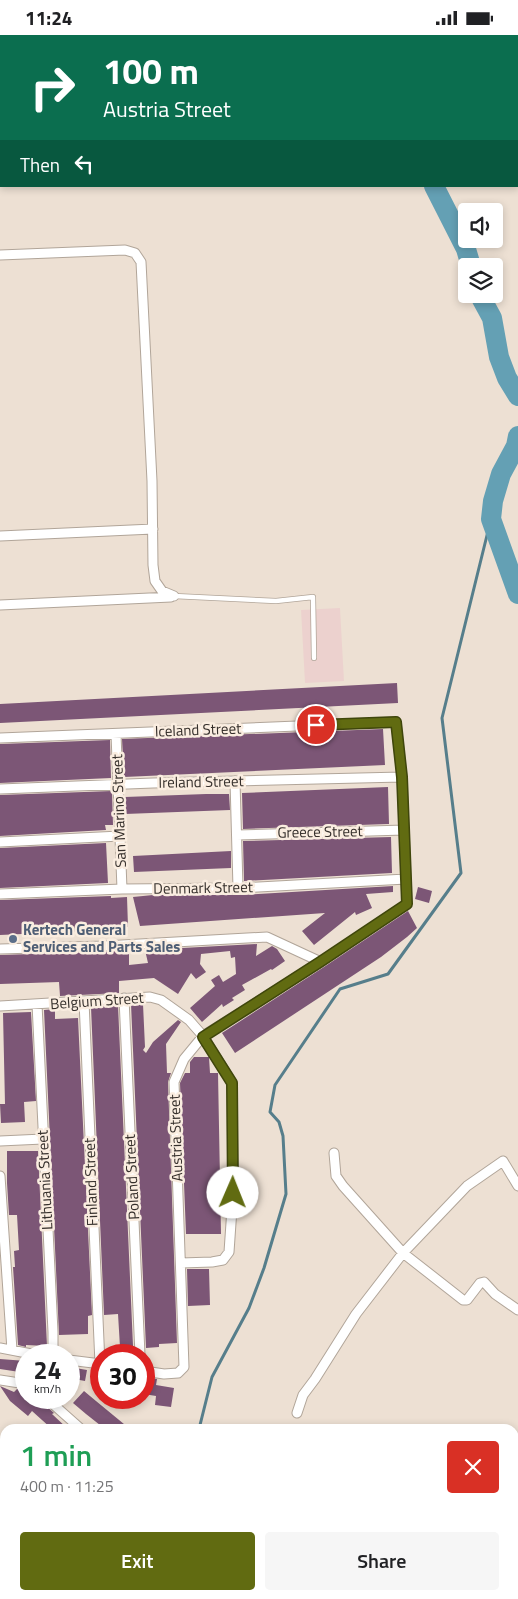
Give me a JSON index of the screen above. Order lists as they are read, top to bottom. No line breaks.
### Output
{"streets":{"street":["Iceland Street","Ireland Street","San Marino Street","Greece Street","Denmark Street","Belgium Street","Austria Street","Poland Street","Lithuania Street","Finland Street"]},"crossings":[["Iceland Street","San Marino Street"],["Iceland Street","Austria Street"],["Ireland Street","San Marino Street"],["Ireland Street","Austria Street"],["San Marino Street","Denmark Street"],["Greece Street","Austria Street"],["Denmark Street","Austria Street"],["Belgium Street","Austria Street"],["Belgium Street","Poland Street"],["Belgium Street","Lithuania Street"],["Belgium Street","Finland Street"]],"places":["Kertech General Services and Parts Sales"],"page":{"status":"11:24","turn":["100 m","Austria Street"],"then":"Then","speed":"24 km/h","limit":"30","heading":["1 min","400 m · 11:25"],"buttons":["Exit","Share"]}}
